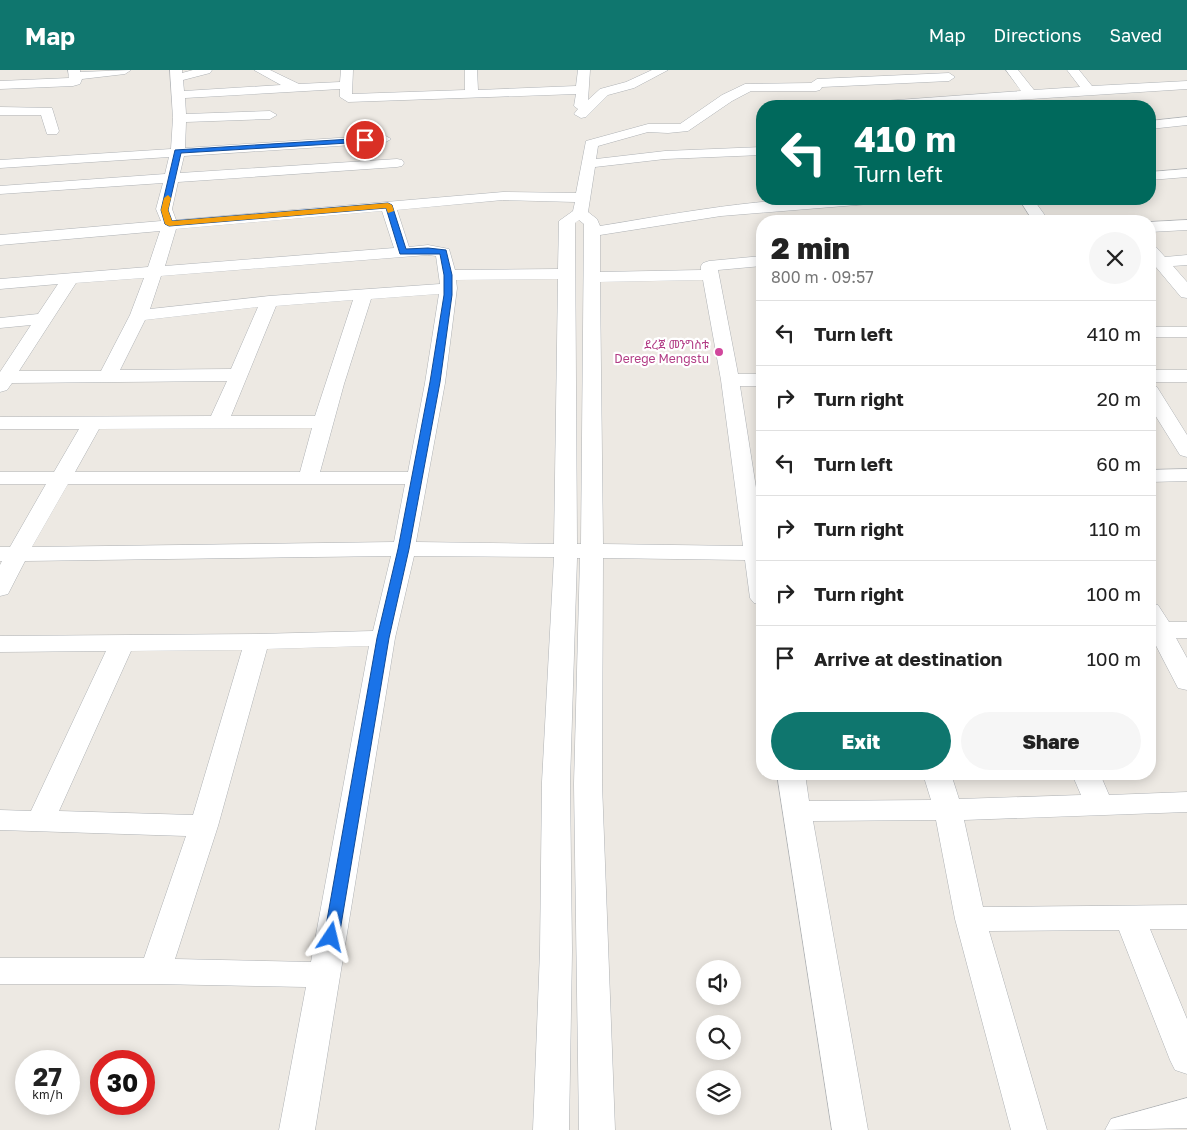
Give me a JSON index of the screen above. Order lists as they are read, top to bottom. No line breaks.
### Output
{"places":["ደረጀ መንግስቱ Derege Mengstu"],"page":{"header":"Map","nav":["Map","Directions","Saved"],"turn":["410 m","Turn left"],"heading":["2 min","800 m · 09:57"],"list":[{"name":"Turn left","value":"410 m"},{"name":"Turn right","value":"20 m"},{"name":"Turn left","value":"60 m"},{"name":"Turn right","value":"110 m"},{"name":"Turn right","value":"100 m"},{"name":"Arrive at destination","value":"100 m"}],"buttons":["Exit","Share"],"speed":"27 km/h","limit":"30"}}
